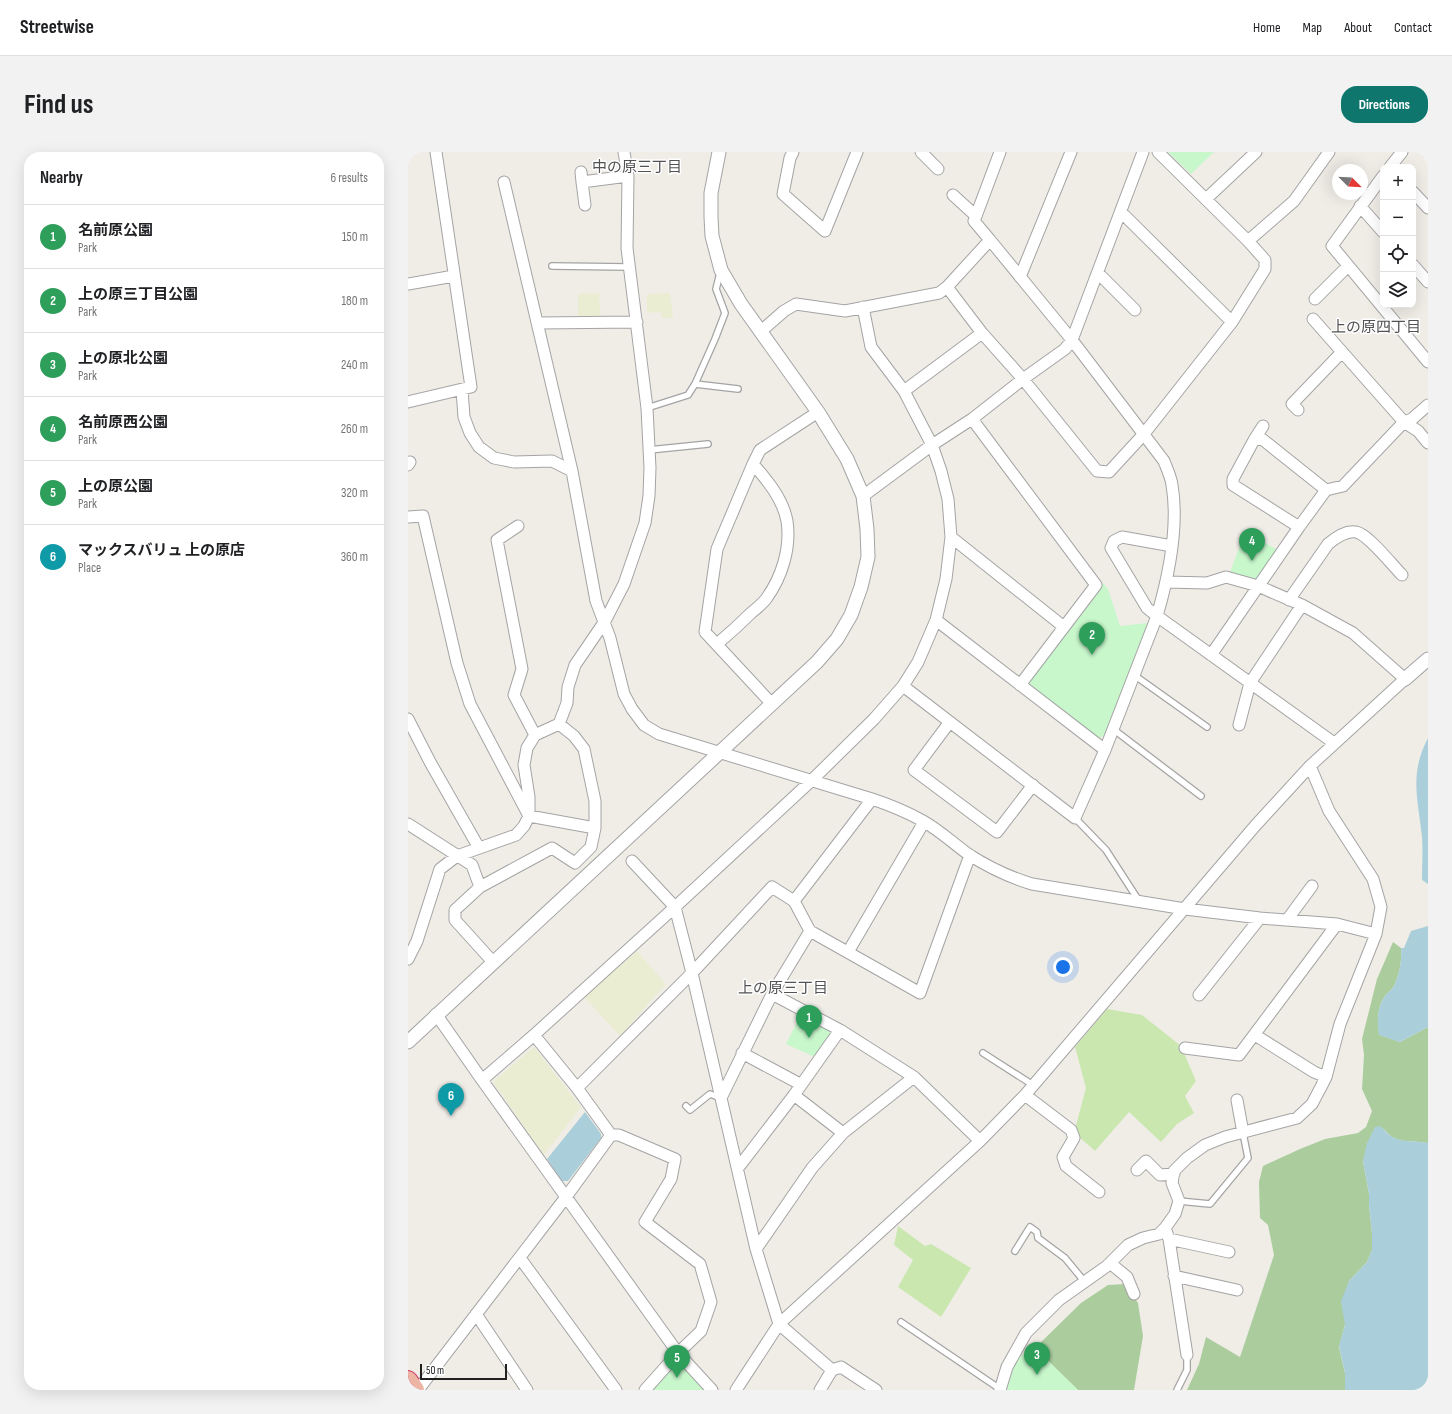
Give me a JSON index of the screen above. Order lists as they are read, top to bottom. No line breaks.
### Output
{"districts":["中の原三丁目","上の原四丁目","上の原三丁目"],"scale_bar":"50 m","north":"bottom right","page":{"header":"Streetwise","nav":["Home","Map","About","Contact"],"buttons":"Directions","title":"Find us","heading":["Nearby","6 results"],"map_buttons":["+","−"],"list":[{"mark":"1","name":"名前原公園","note":"Park","value":"150 m"},{"mark":"2","name":"上の原三丁目公園","note":"Park","value":"180 m"},{"mark":"3","name":"上の原北公園","note":"Park","value":"240 m"},{"mark":"4","name":"名前原西公園","note":"Park","value":"260 m"},{"mark":"5","name":"上の原公園","note":"Park","value":"320 m"},{"mark":"6","name":"マックスバリュ 上の原店","note":"Place","value":"360 m"}],"pins":["4","2","1","6","3","5"],"scale":"50 m"}}
